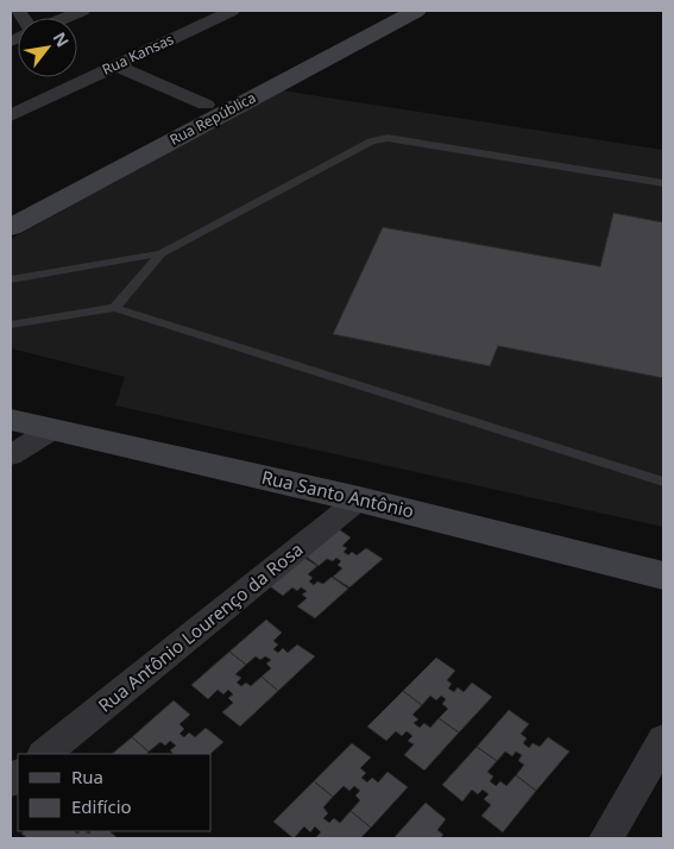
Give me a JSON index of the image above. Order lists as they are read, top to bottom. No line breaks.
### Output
{"streets":{"main road":["Rua República","Rua Santo Antônio"],"street":["Rua Kansas","Rua Antônio Lourenço da Rosa"]},"crossings":[["Rua Santo Antônio","Rua Antônio Lourenço da Rosa"]],"legend":["Rua","Edifício"],"north":"top right"}
